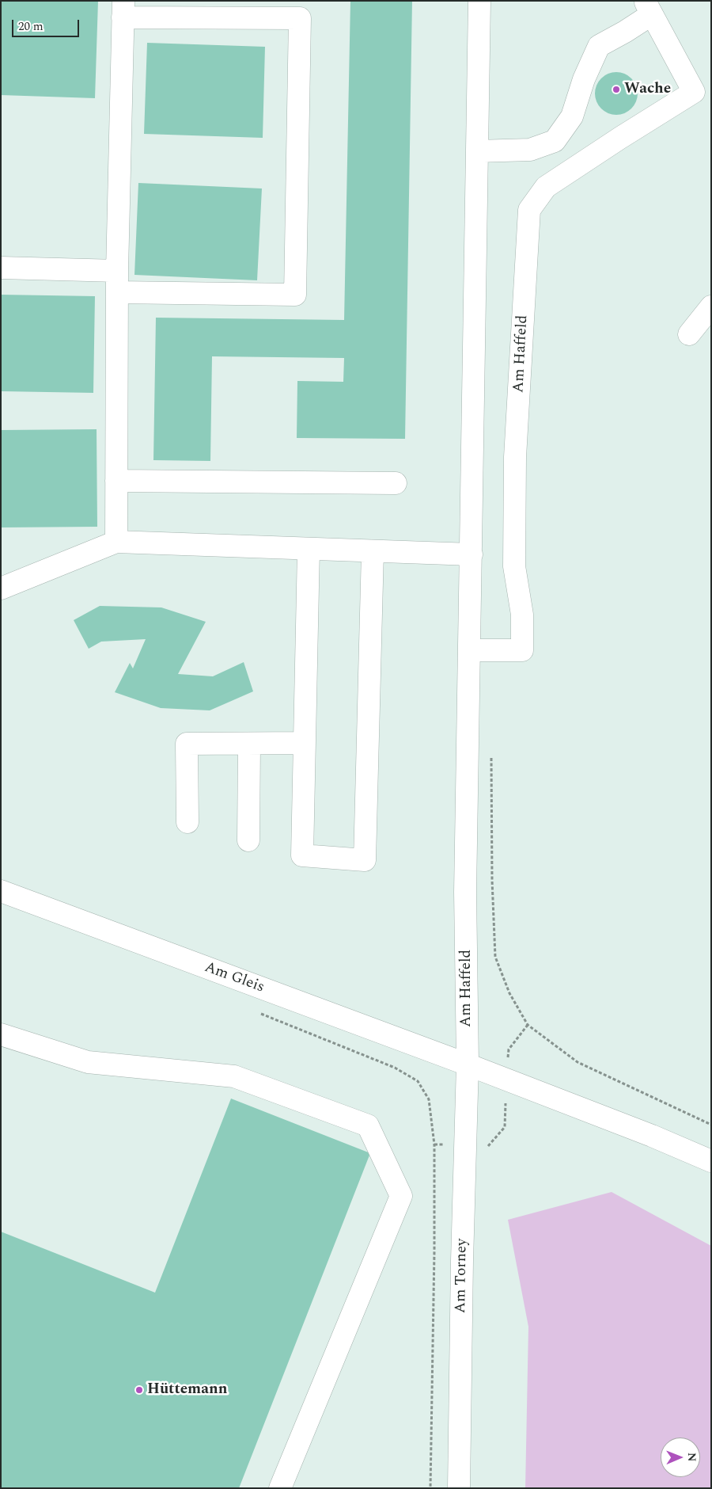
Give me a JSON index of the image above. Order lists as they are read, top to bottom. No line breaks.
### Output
{"streets":{"street":["Am Haffeld","Am Gleis","Am Torney"]},"crossings":[["Am Haffeld","Am Gleis"],["Am Haffeld","Am Torney"],["Am Gleis","Am Torney"]],"places":["Wache","Hüttemann"],"scale_bar":"20 m","north":"right"}
